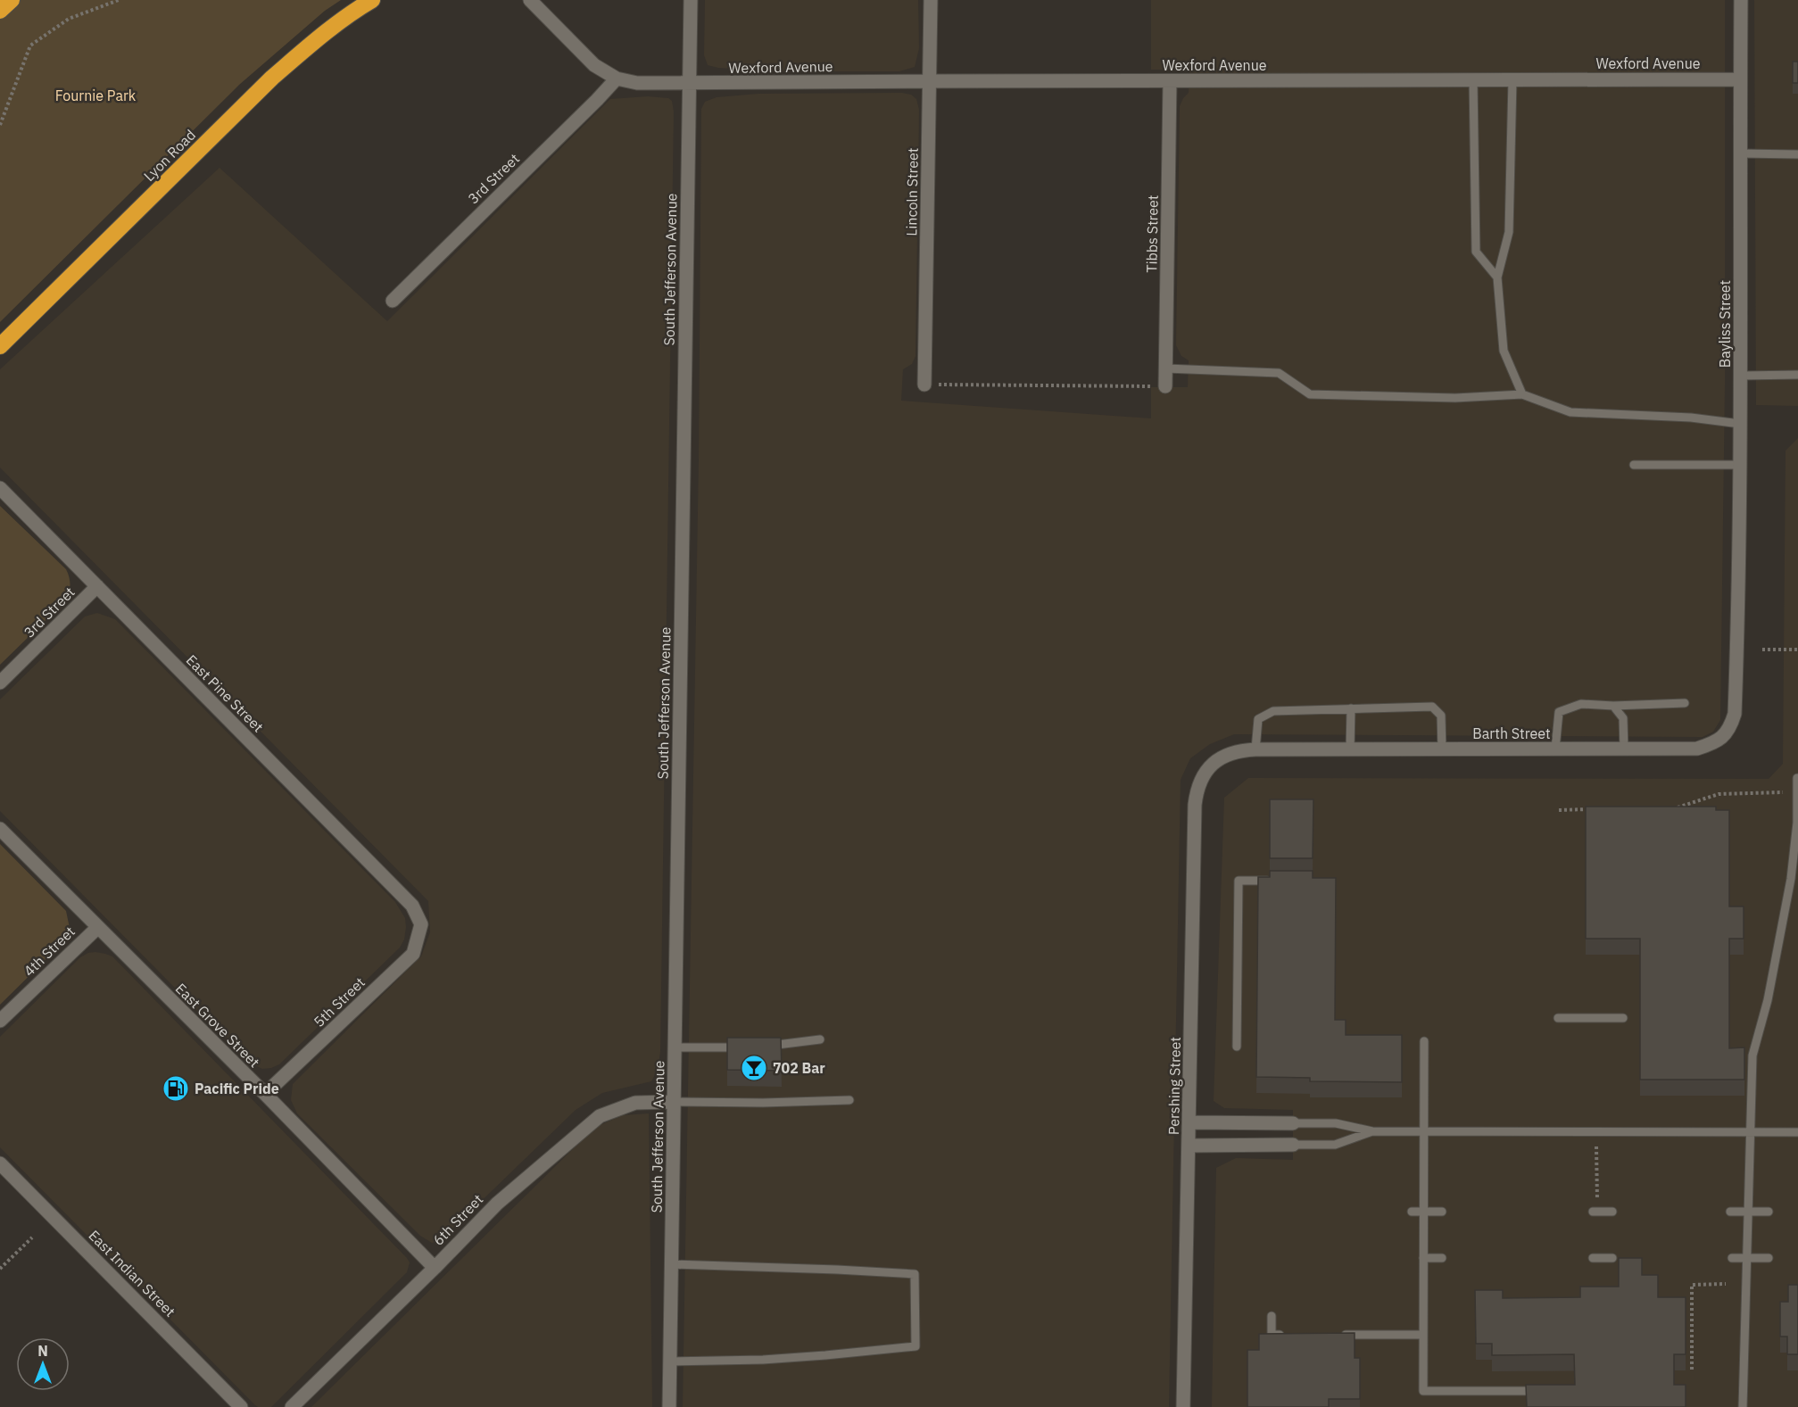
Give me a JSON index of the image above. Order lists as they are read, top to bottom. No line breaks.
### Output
{"streets":{"highway":["Lyon Road"],"street":["Wexford Avenue","3rd Street","Lincoln Street","Tibbs Street","South Jefferson Avenue","Bayliss Street","East Pine Street","Barth Street","4th Street","5th Street","East Grove Street","Pershing Street","6th Street","East Indian Street"]},"crossings":[["Wexford Avenue","3rd Street"],["Wexford Avenue","Lincoln Street"],["Wexford Avenue","Tibbs Street"],["Wexford Avenue","South Jefferson Avenue"],["Wexford Avenue","Bayliss Street"],["3rd Street","East Pine Street"],["South Jefferson Avenue","6th Street"],["Bayliss Street","Barth Street"],["East Pine Street","5th Street"],["Barth Street","Pershing Street"],["4th Street","East Grove Street"],["5th Street","East Grove Street"],["East Grove Street","6th Street"]],"parks":["Fournie Park"],"places":{"bar":["702 Bar"],"fuel station":["Pacific Pride"]},"north":"top"}
